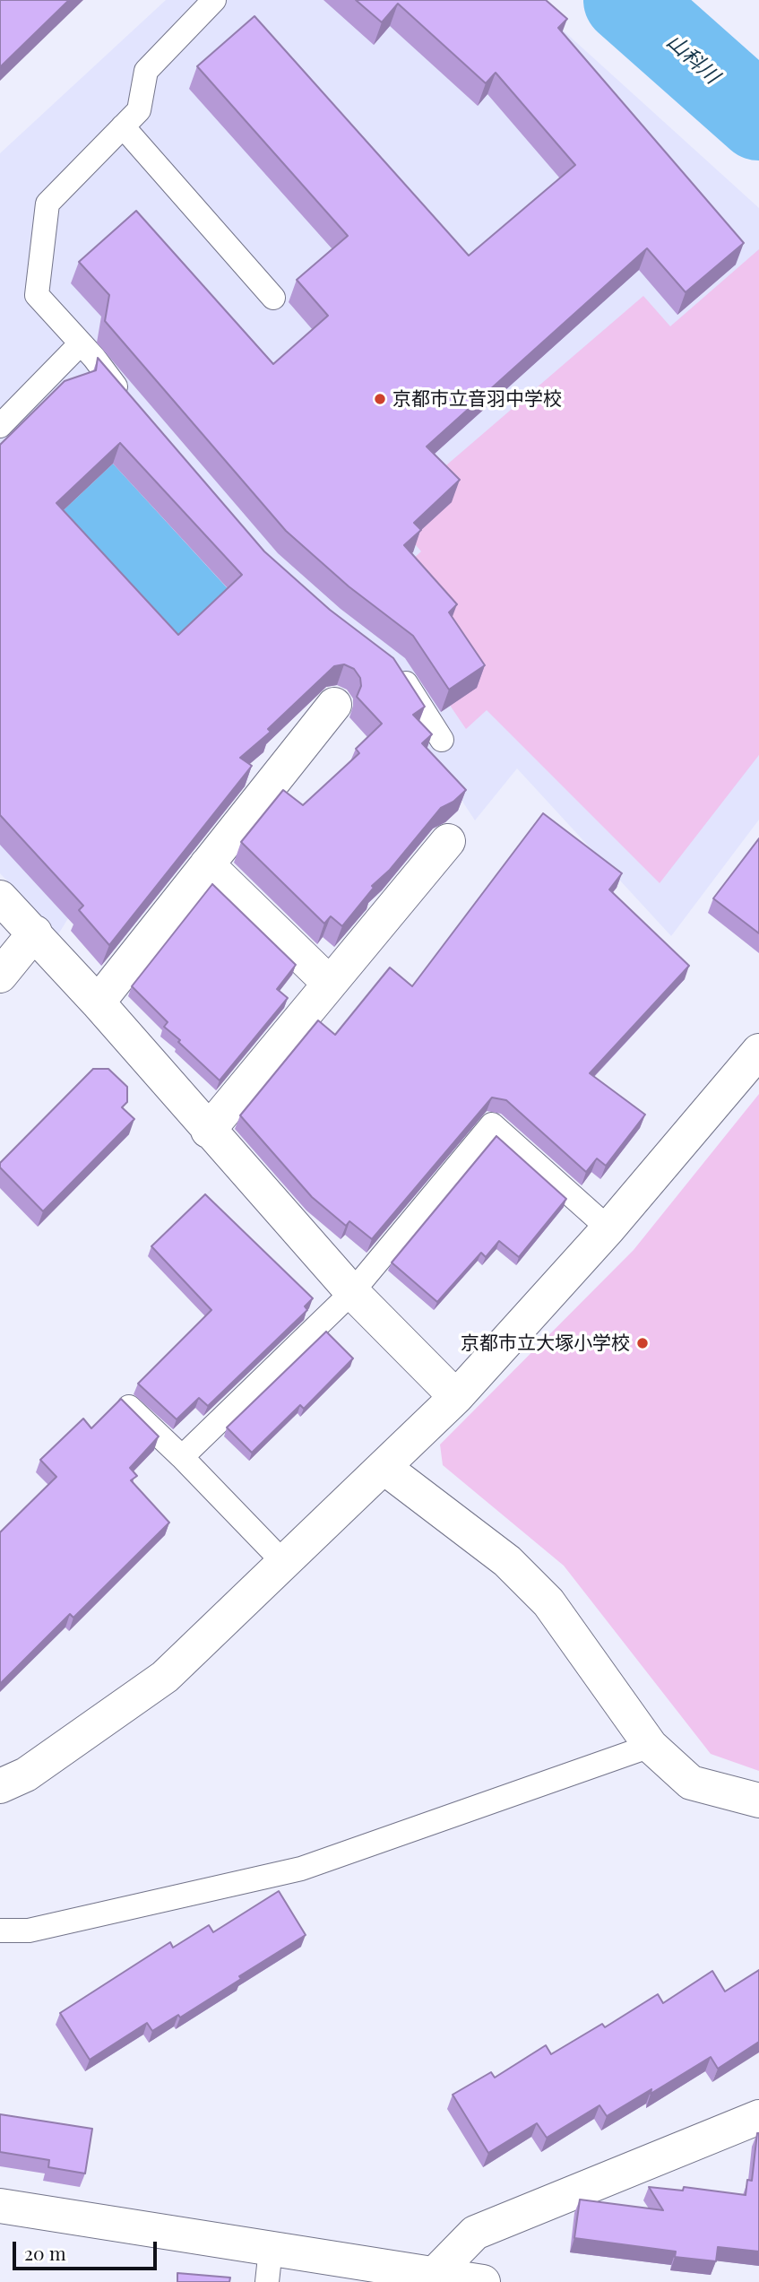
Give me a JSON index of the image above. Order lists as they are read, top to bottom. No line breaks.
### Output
{"water":["山科川"],"places":["京都市立音羽中学校","京都市立大塚小学校"],"scale_bar":"20 m"}
